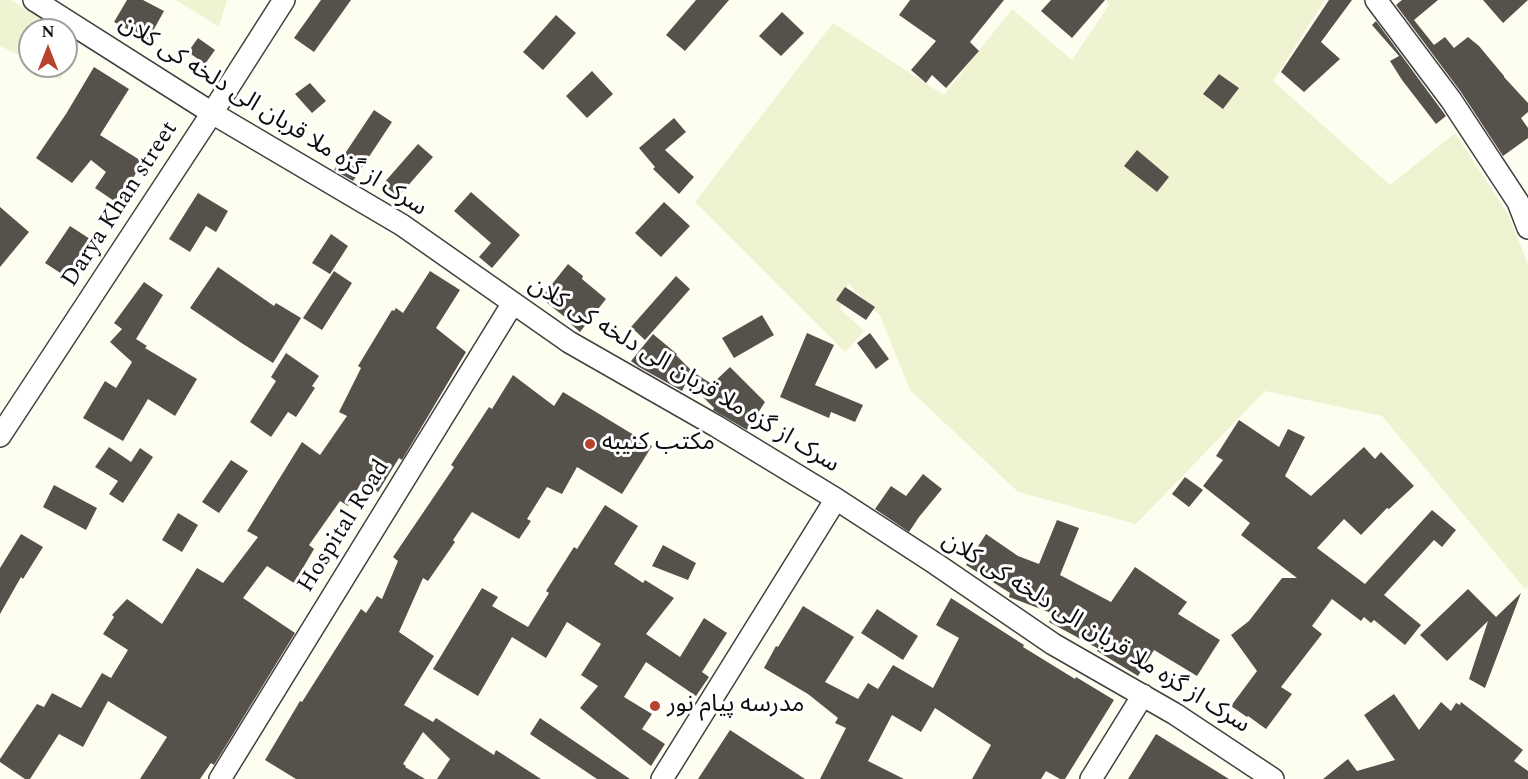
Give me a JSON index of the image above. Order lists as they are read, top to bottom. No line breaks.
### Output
{"streets":{"street":["سرک از گزه ملا قربان الی دلخه کی کلان","Darya Khan street","Hospital Road"]},"crossings":[["سرک از گزه ملا قربان الی دلخه کی کلان","Darya Khan street"],["سرک از گزه ملا قربان الی دلخه کی کلان","Hospital Road"]],"places":["مکتب کنیبه","مدرسه پیام نور"],"north":"top"}
